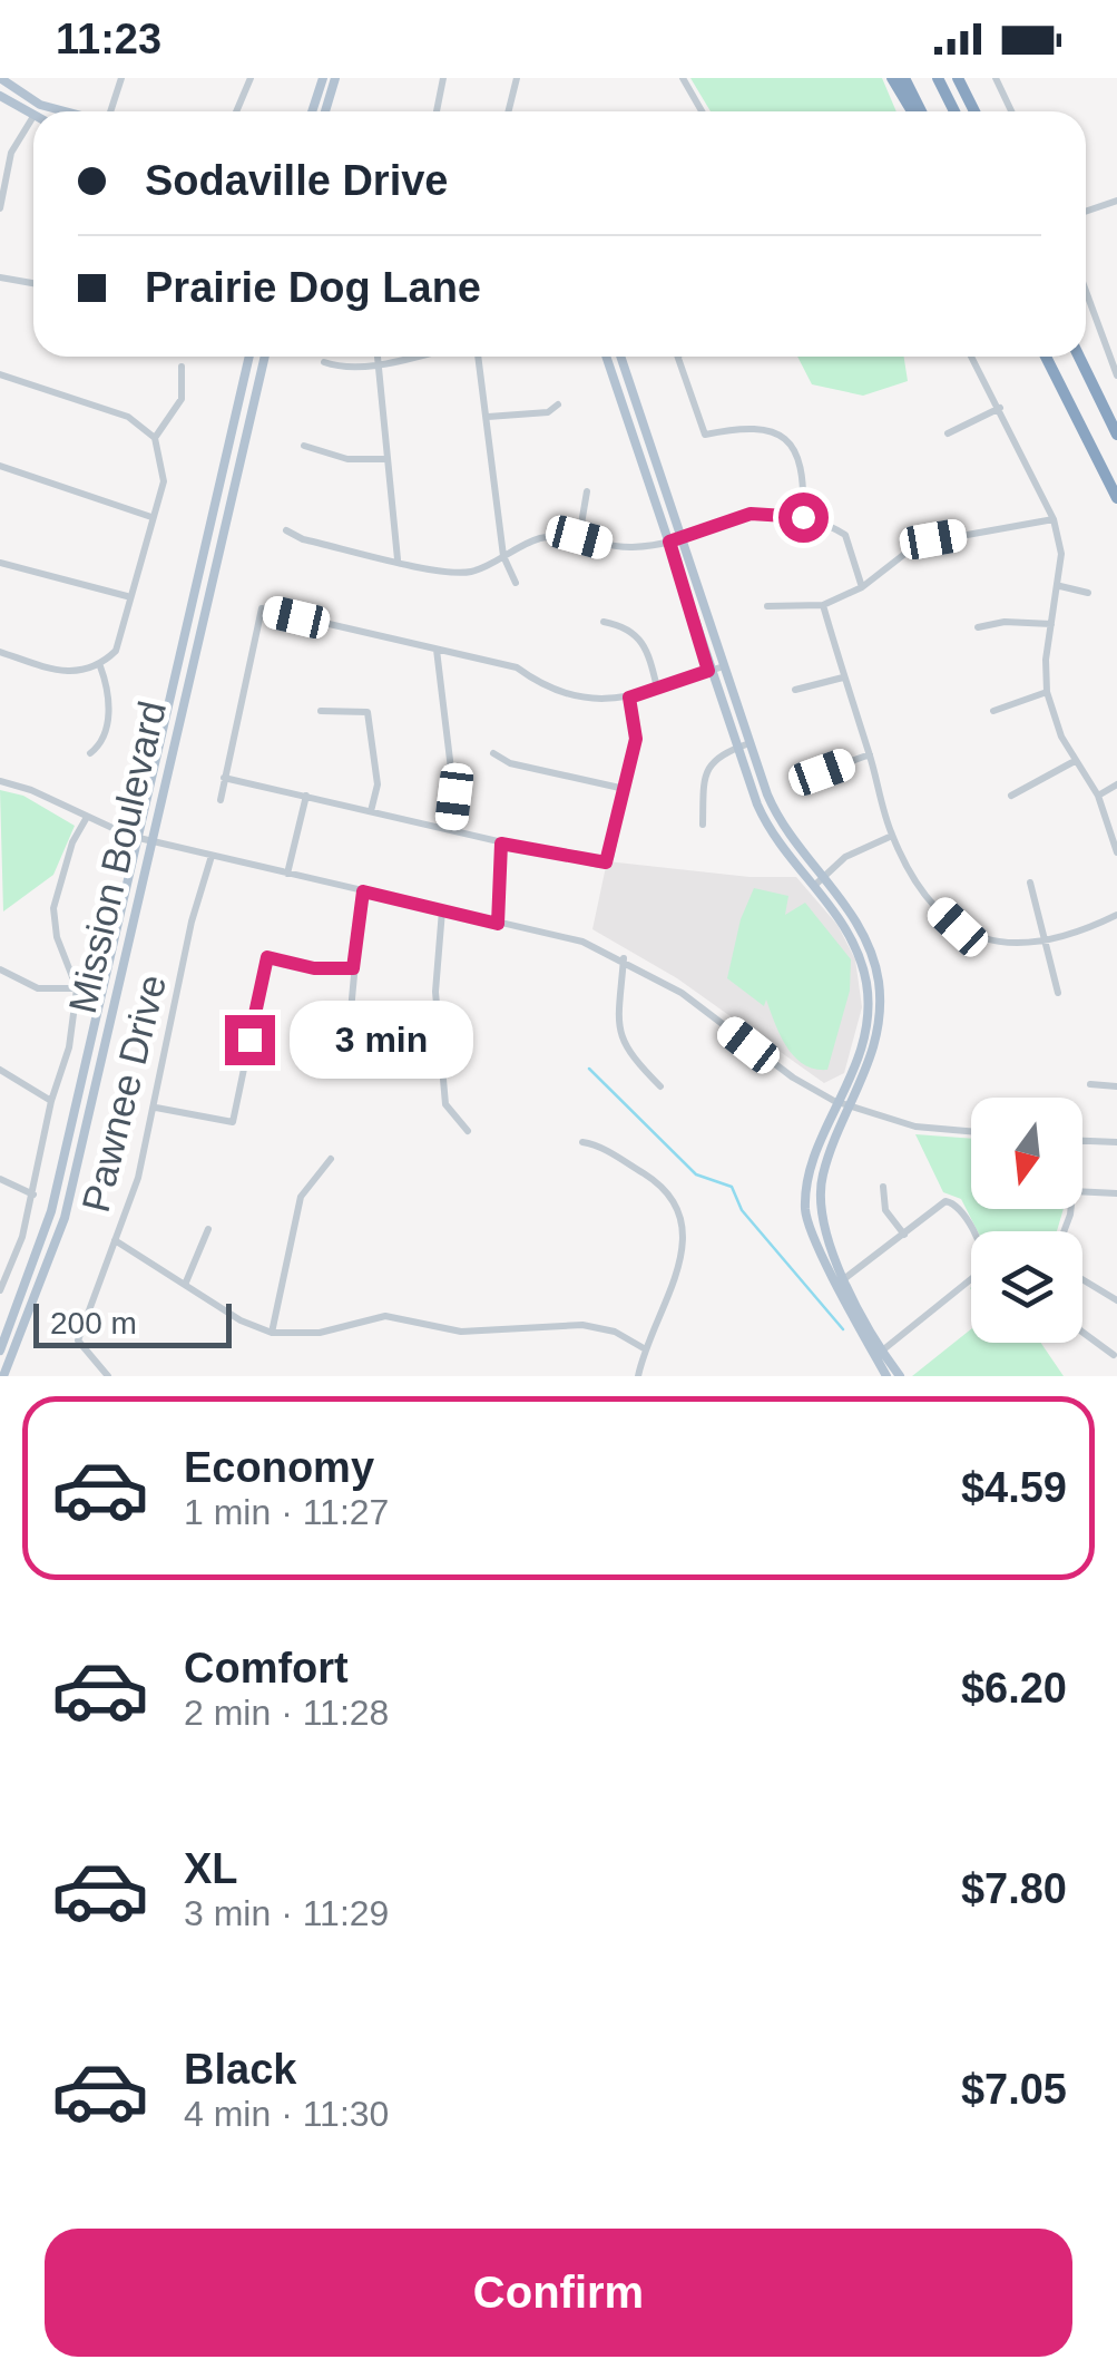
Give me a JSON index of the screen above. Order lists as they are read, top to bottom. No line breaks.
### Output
{"streets":{"main road":["Mission Boulevard"],"street":["Pawnee Drive"]},"scale_bar":"200 m","north":"bottom","page":{"status":"11:23","banner":["Sodaville Drive","Prairie Dog Lane"],"bubble":"3 min","scale":"200 m","list":[{"name":"Economy","note":"1 min · 11:27","value":"$4.59"},{"name":"Comfort","note":"2 min · 11:28","value":"$6.20"},{"name":"XL","note":"3 min · 11:29","value":"$7.80"},{"name":"Black","note":"4 min · 11:30","value":"$7.05"}],"buttons":"Confirm"}}
